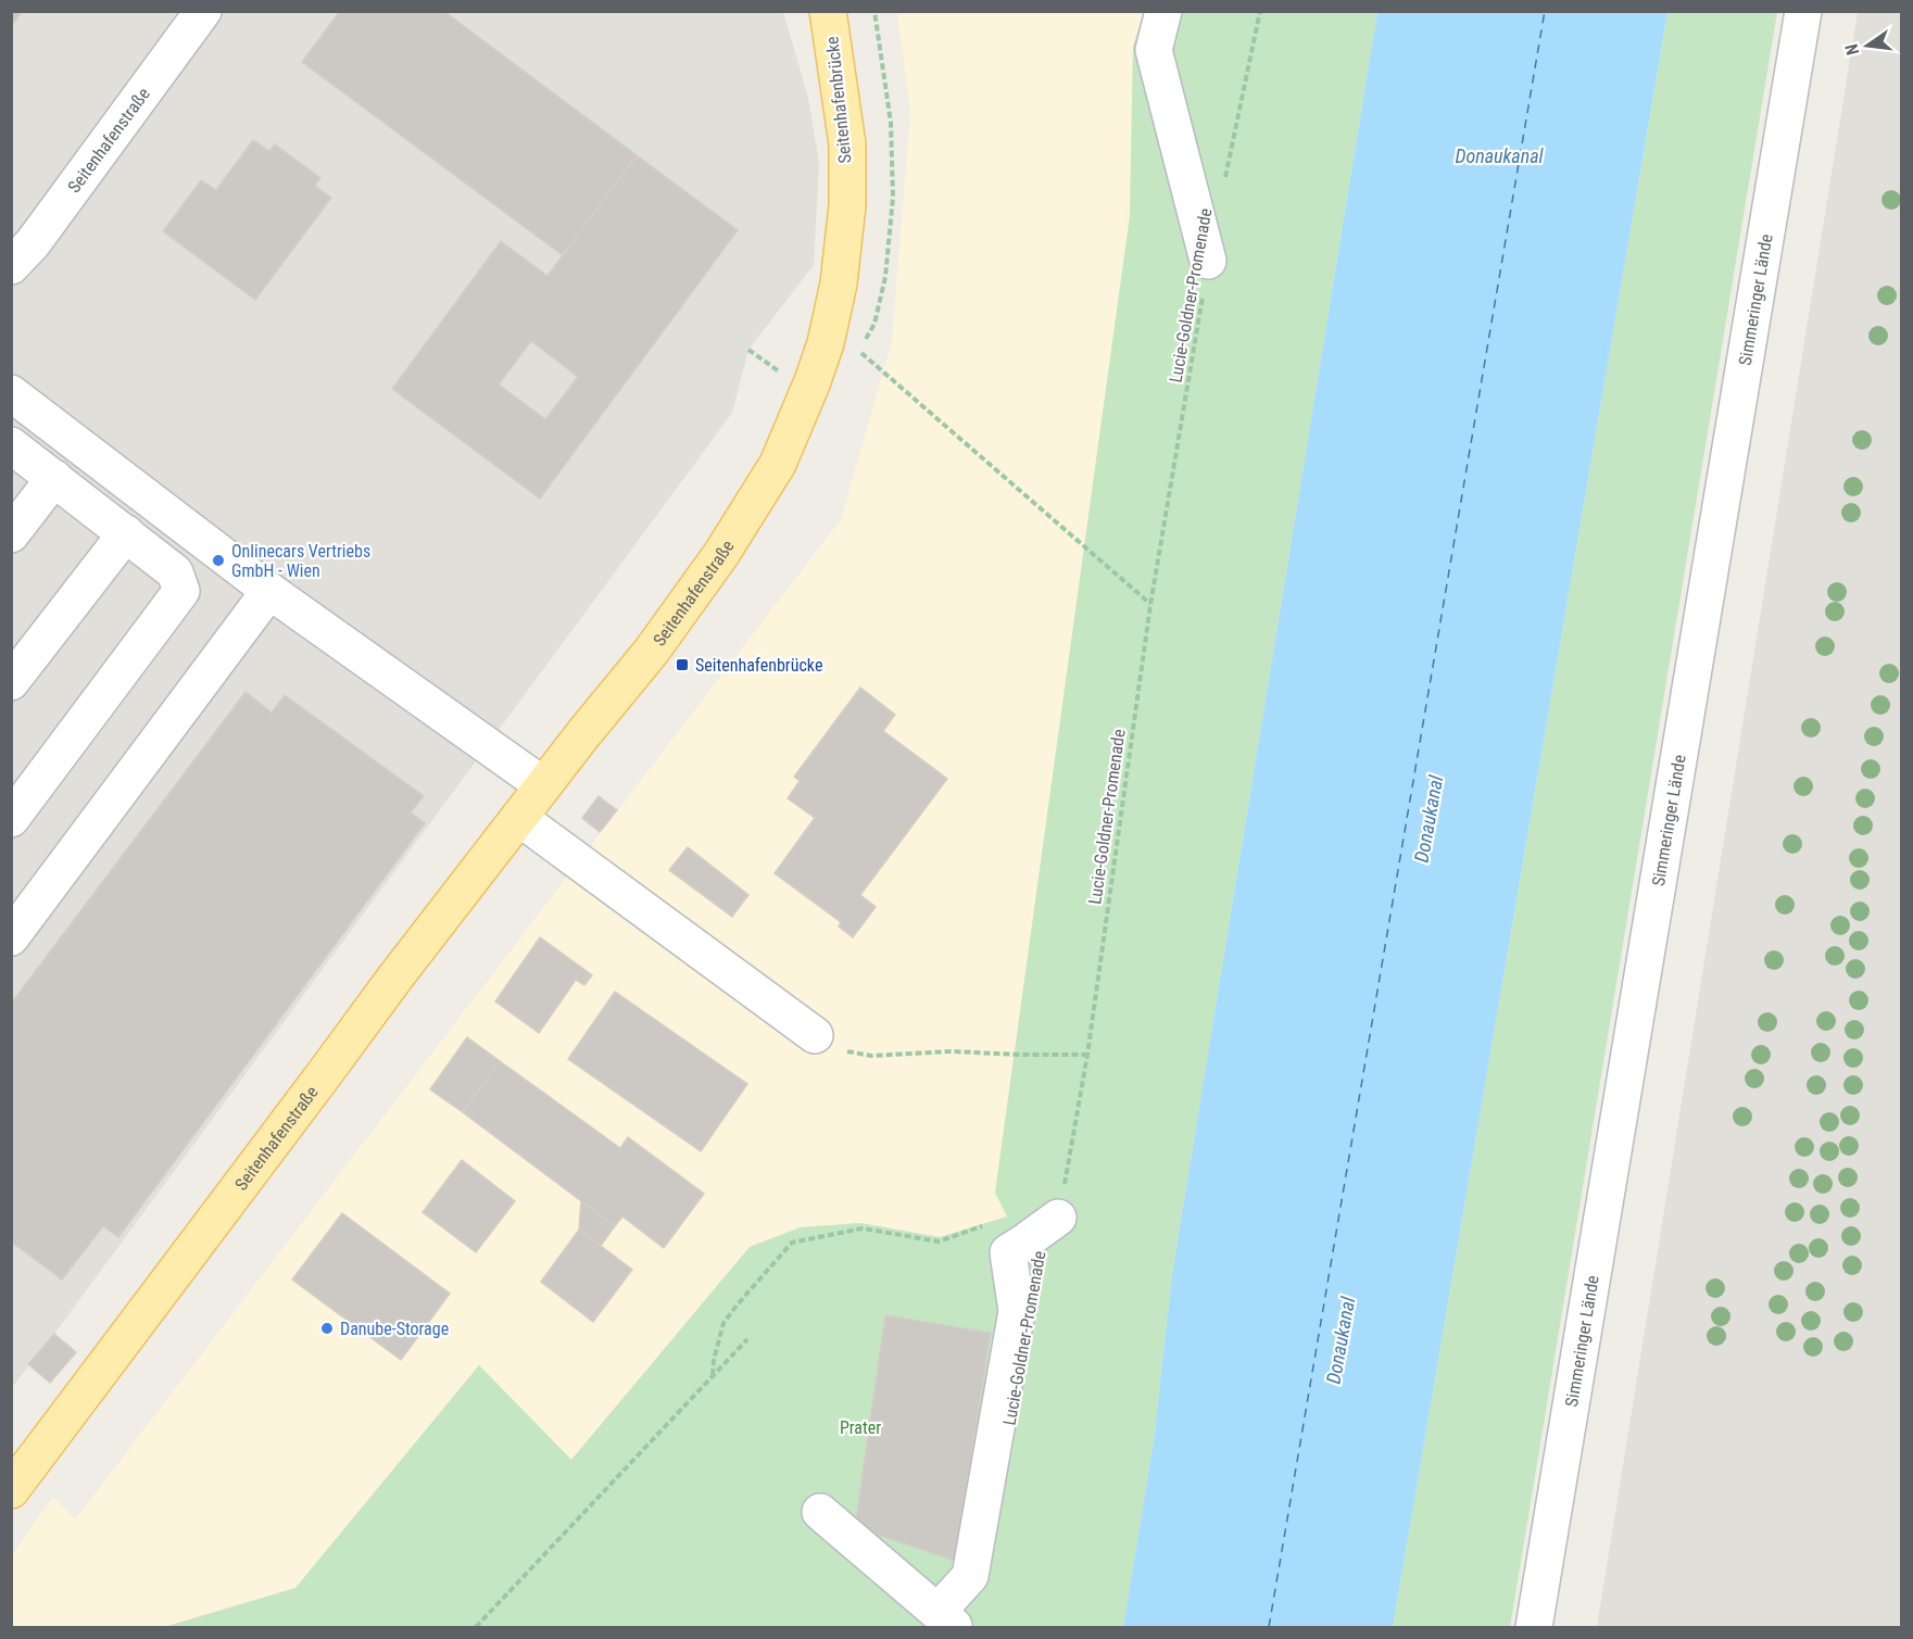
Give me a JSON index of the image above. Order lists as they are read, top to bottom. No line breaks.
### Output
{"streets":{"main road":["Seitenhafenbrücke","Seitenhafenstraße"],"street":["Simmeringer Lände"],"path":["Lucie-Goldner-Promenade"]},"crossings":[["Seitenhafenbrücke","Seitenhafenstraße"]],"water":["Donaukanal"],"parks":["Prater"],"places":{"other":["Onlinecars Vertriebs GmbH - Wien","Danube-Storage"],"transit":["Seitenhafenbrücke"]},"north":"left"}
